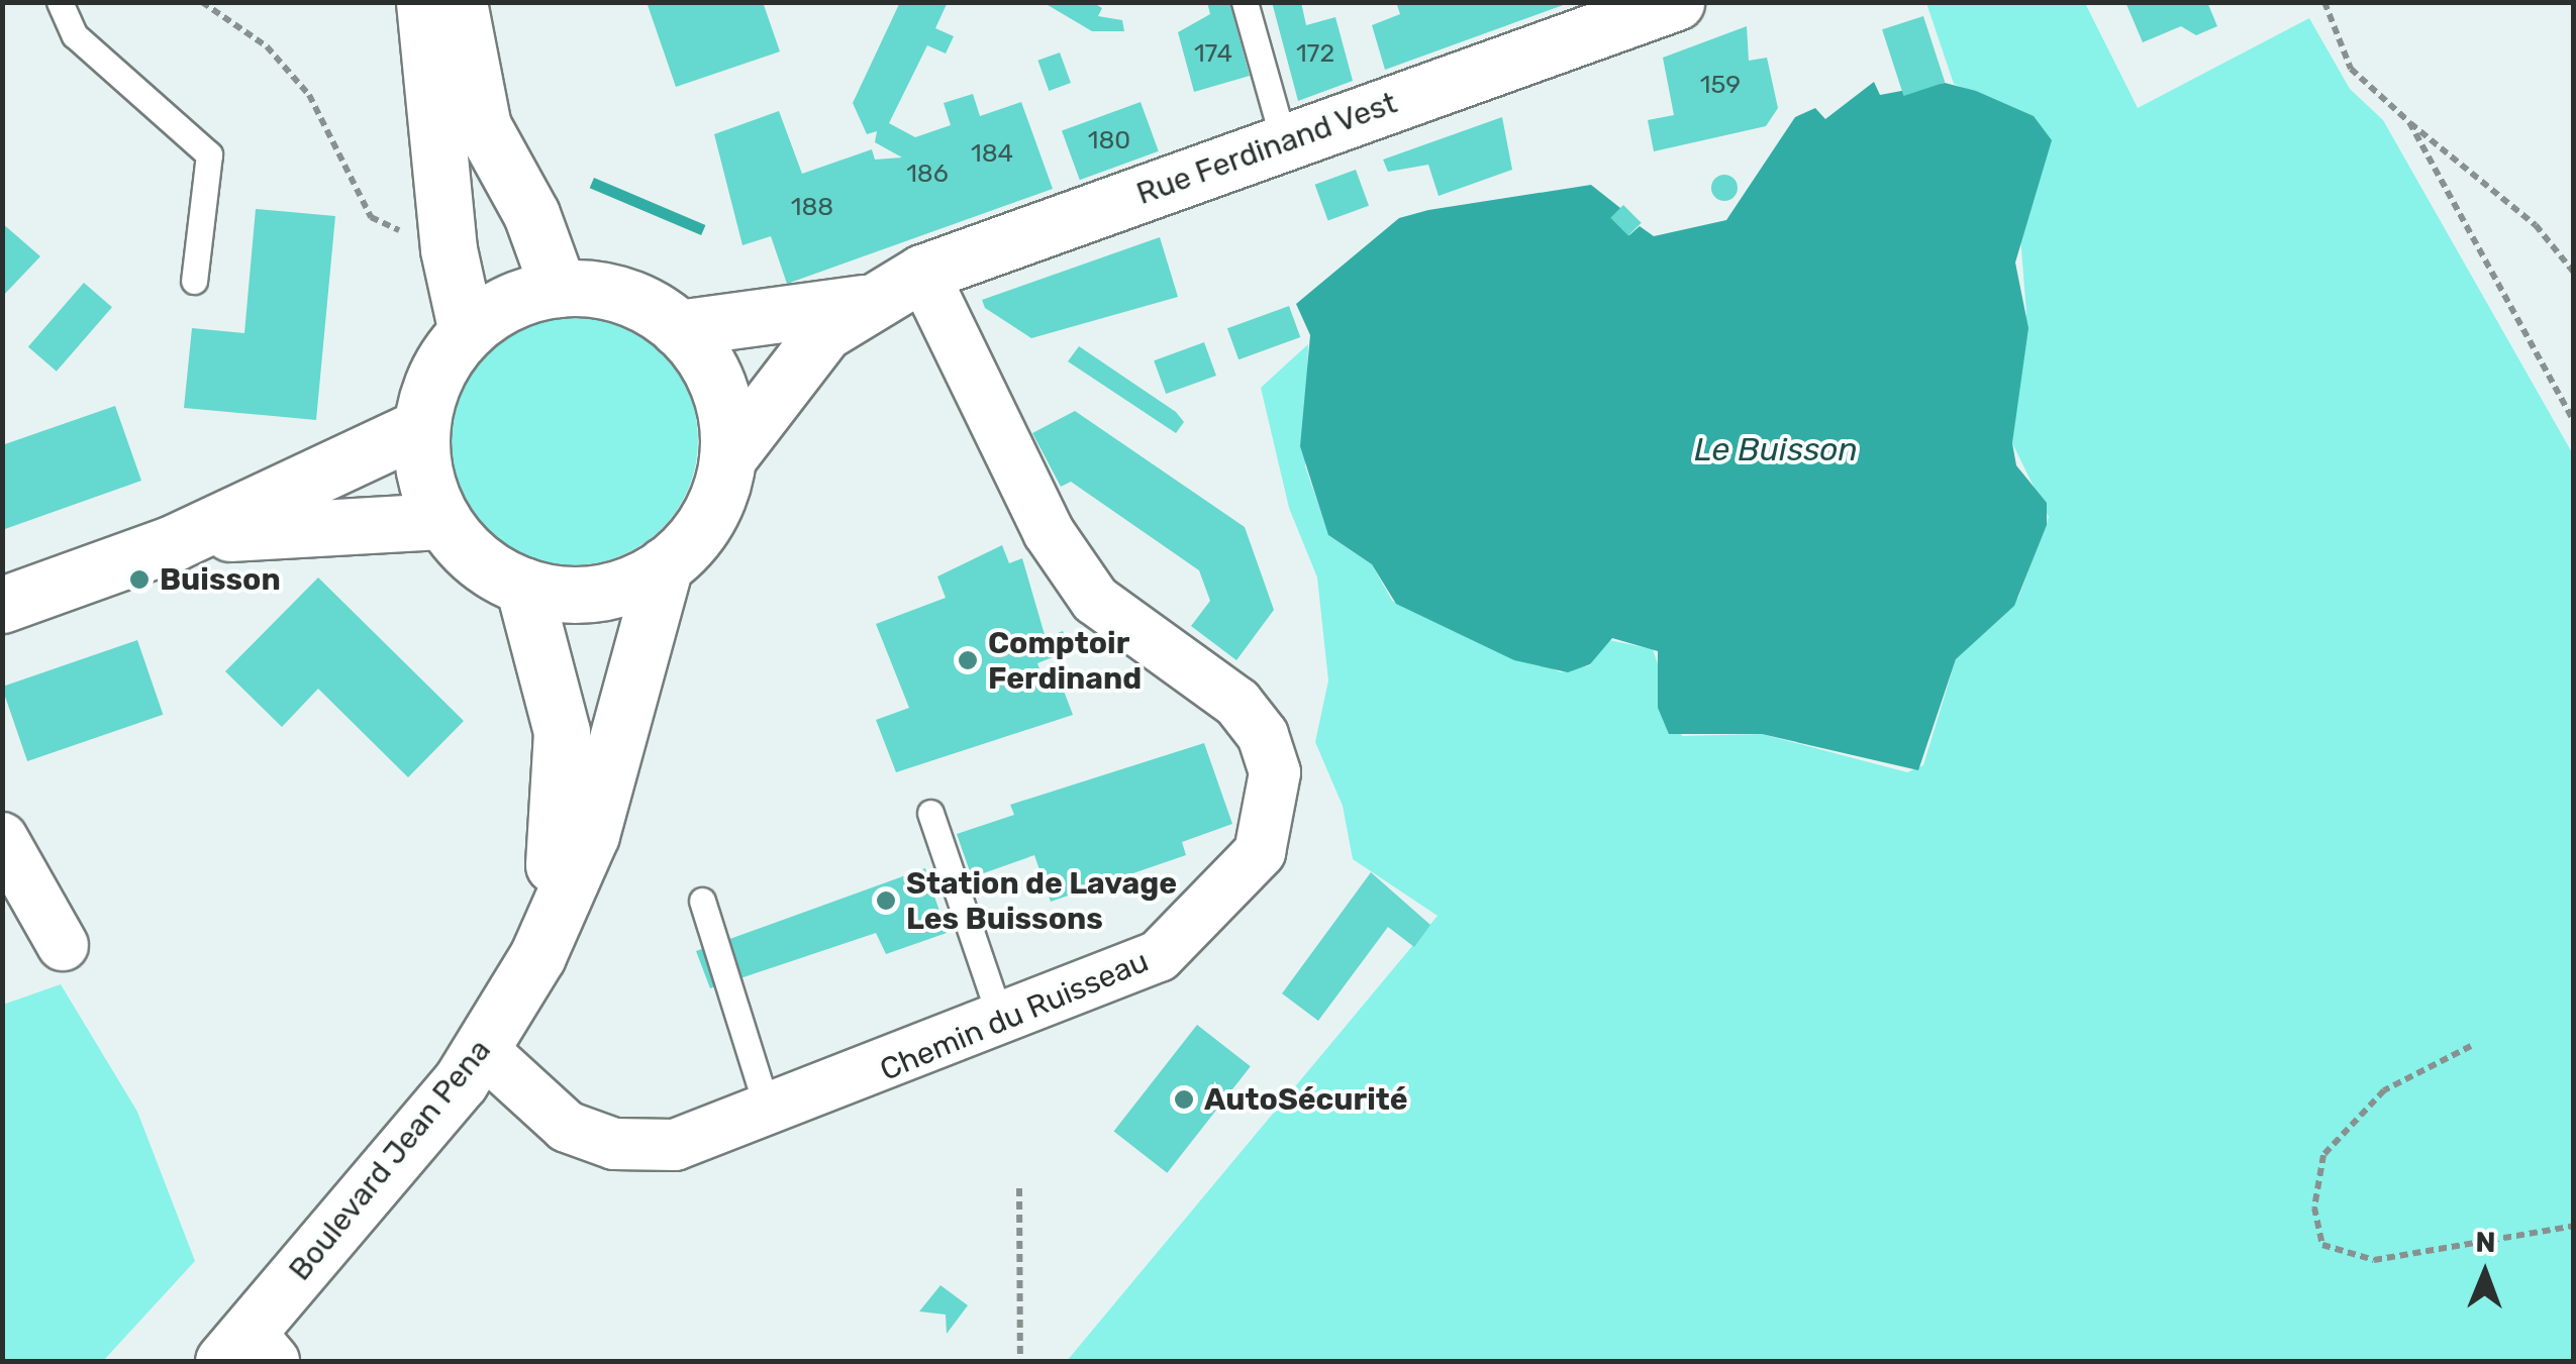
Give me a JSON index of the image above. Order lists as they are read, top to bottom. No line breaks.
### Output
{"streets":{"main road":["Rue Ferdinand Vest","Boulevard Jean Pena"],"street":["Chemin du Ruisseau"]},"crossings":[["Rue Ferdinand Vest","Chemin du Ruisseau"],["Chemin du Ruisseau","Boulevard Jean Pena"]],"water":["Le Buisson"],"places":["Buisson","Comptoir Ferdinand","Station de Lavage Les Buissons","AutoSécurité"],"house_numbers":["174","172","159","180","184","186","188"],"north":"top"}
